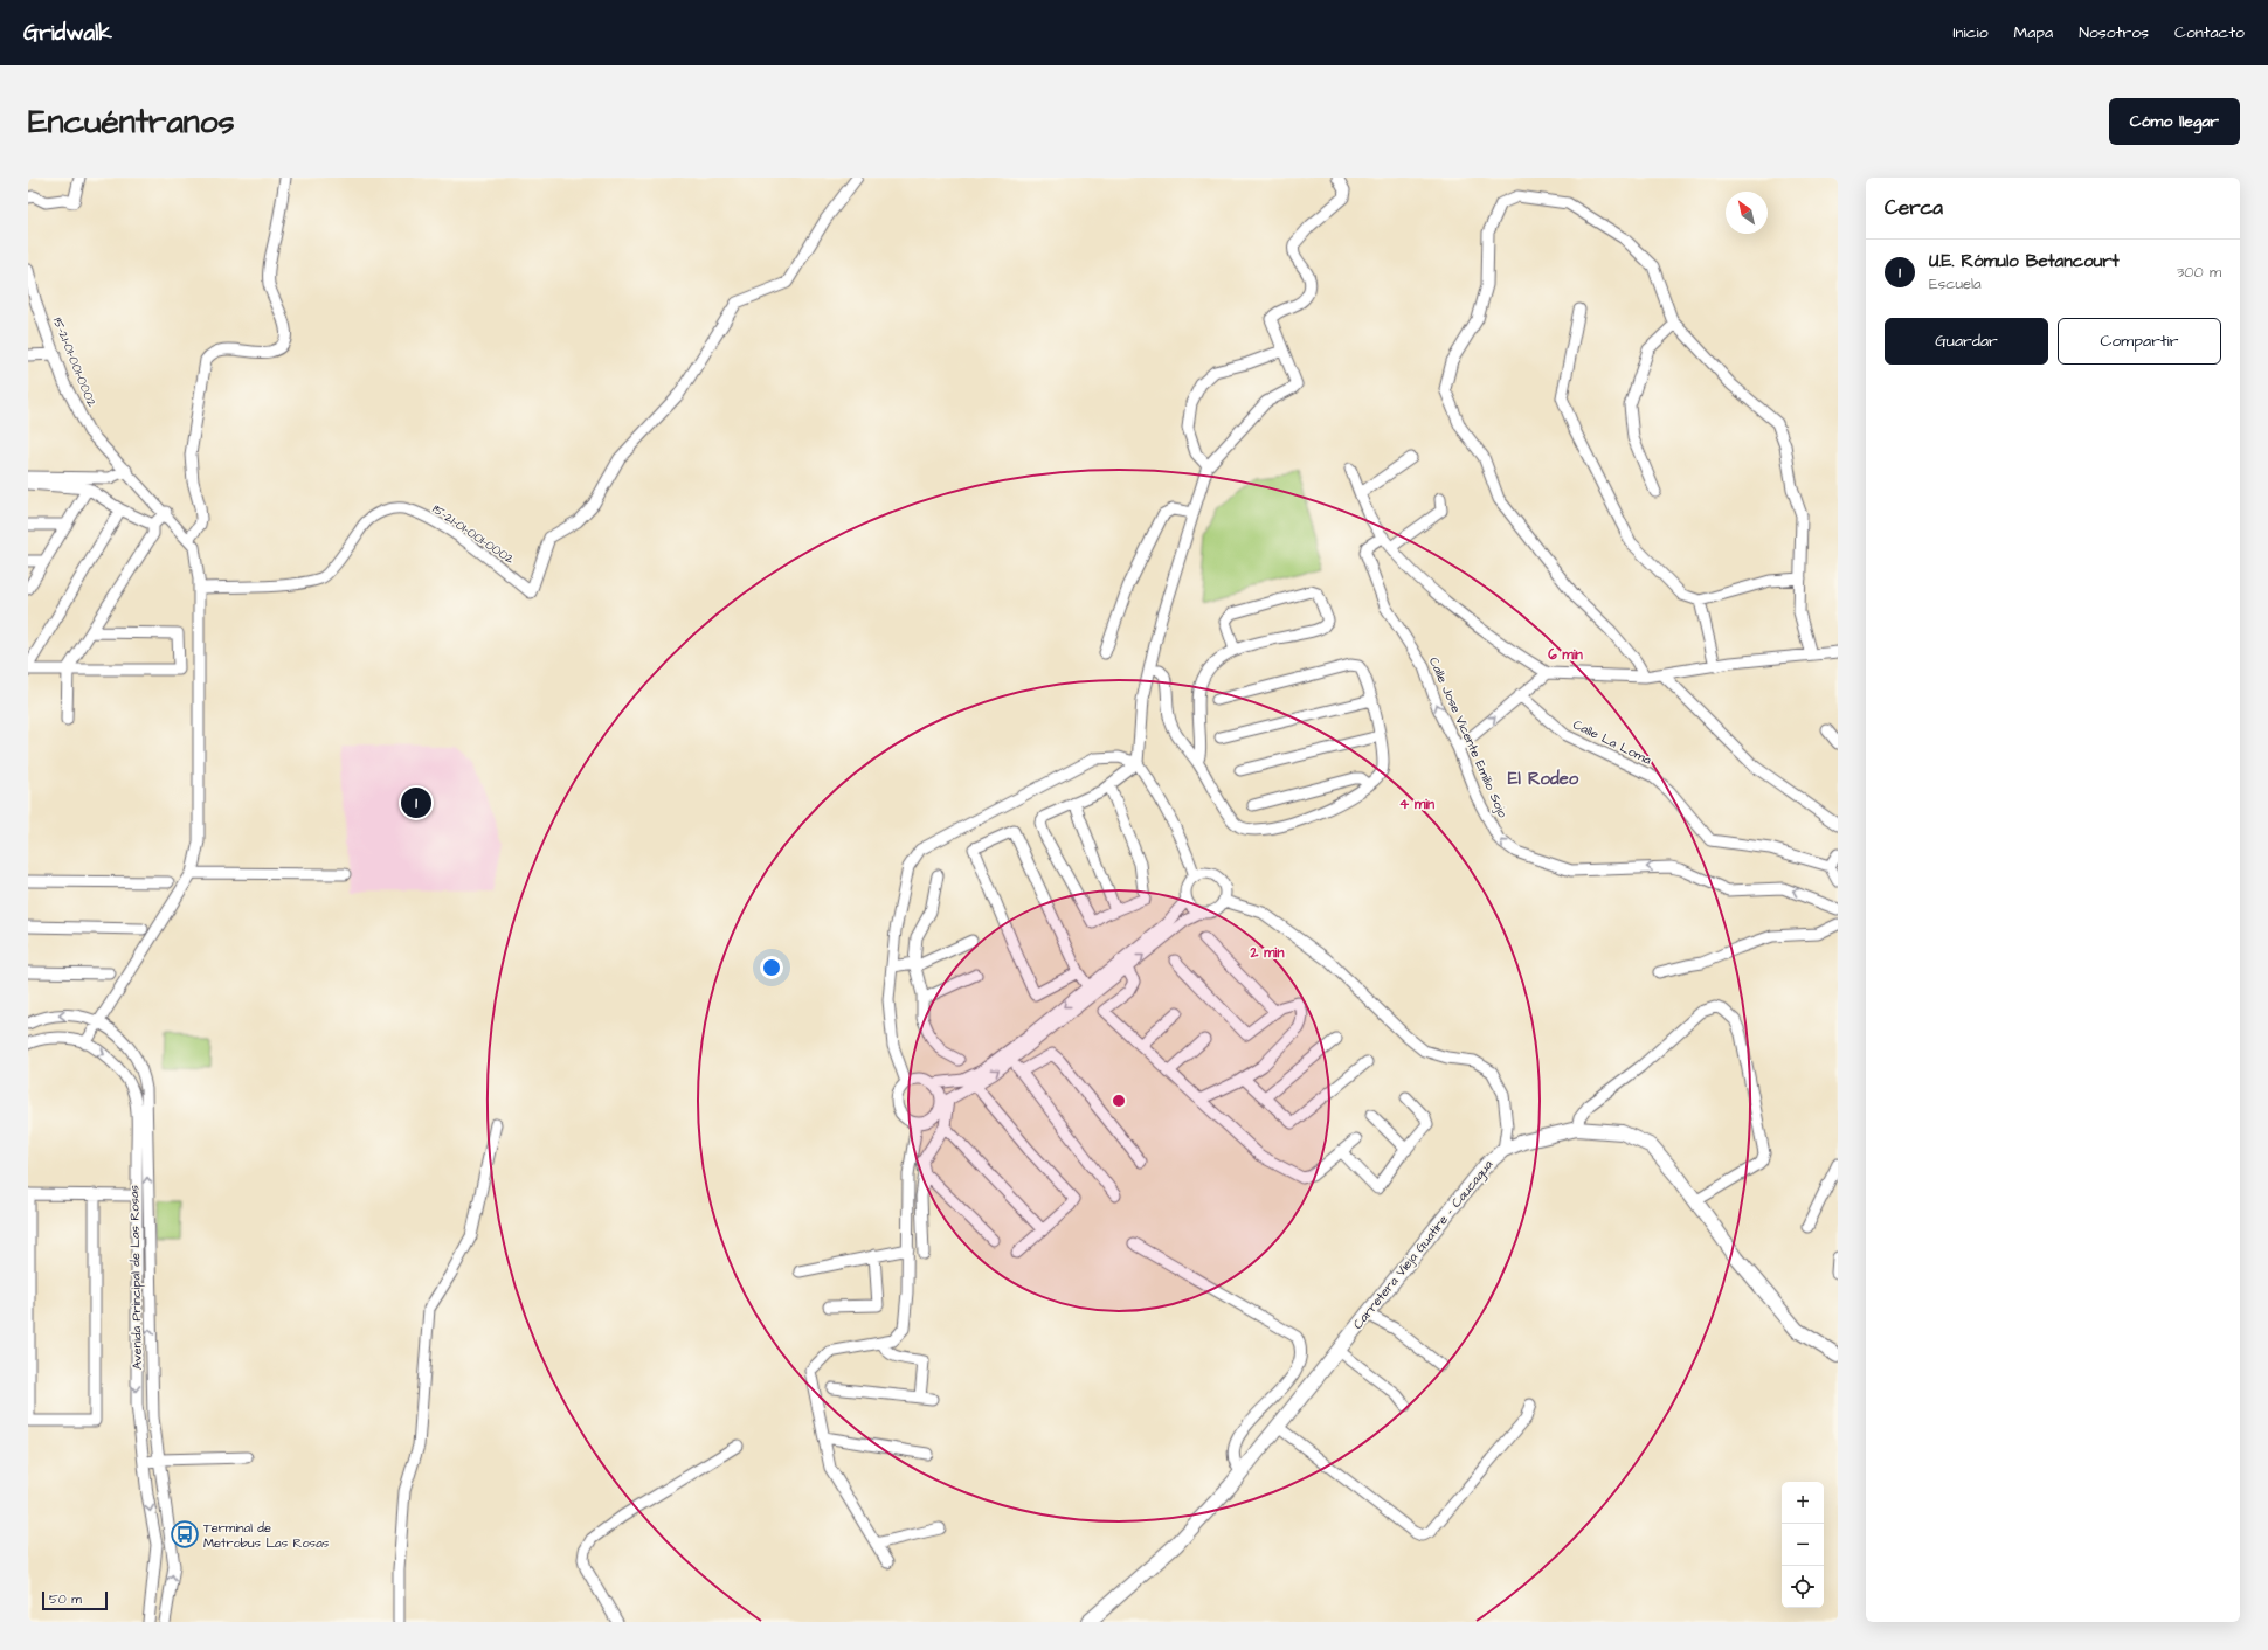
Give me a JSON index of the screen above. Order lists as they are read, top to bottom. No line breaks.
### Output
{"streets":{"main road":["Carretera Vieja Guatire - Caucagua"],"street":["15-21-01-001-0002","Calle Jose Vicente Emilio Sojo","Calle La Loma","Avenida Principal de Las Rosas"]},"one_way":["Calle Jose Vicente Emilio Sojo"],"districts":["El Rodeo"],"places":{"bus stop":["Terminal de Metrobus Las Rosas"]},"scale_bar":"50 m","north":"top left","page":{"header":"Gridwalk","nav":["Inicio","Mapa","Nosotros","Contacto"],"buttons":["Cómo llegar",["Guardar","Compartir"]],"title":"Encuéntranos","heading":"Cerca","list":[{"mark":"1","name":"U.E. Rómulo Betancourt","note":"Escuela","value":"300 m"}],"pins":"1","map_buttons":["+","−"],"scale":"50 m"},"rings":["6 min","4 min","2 min"]}
